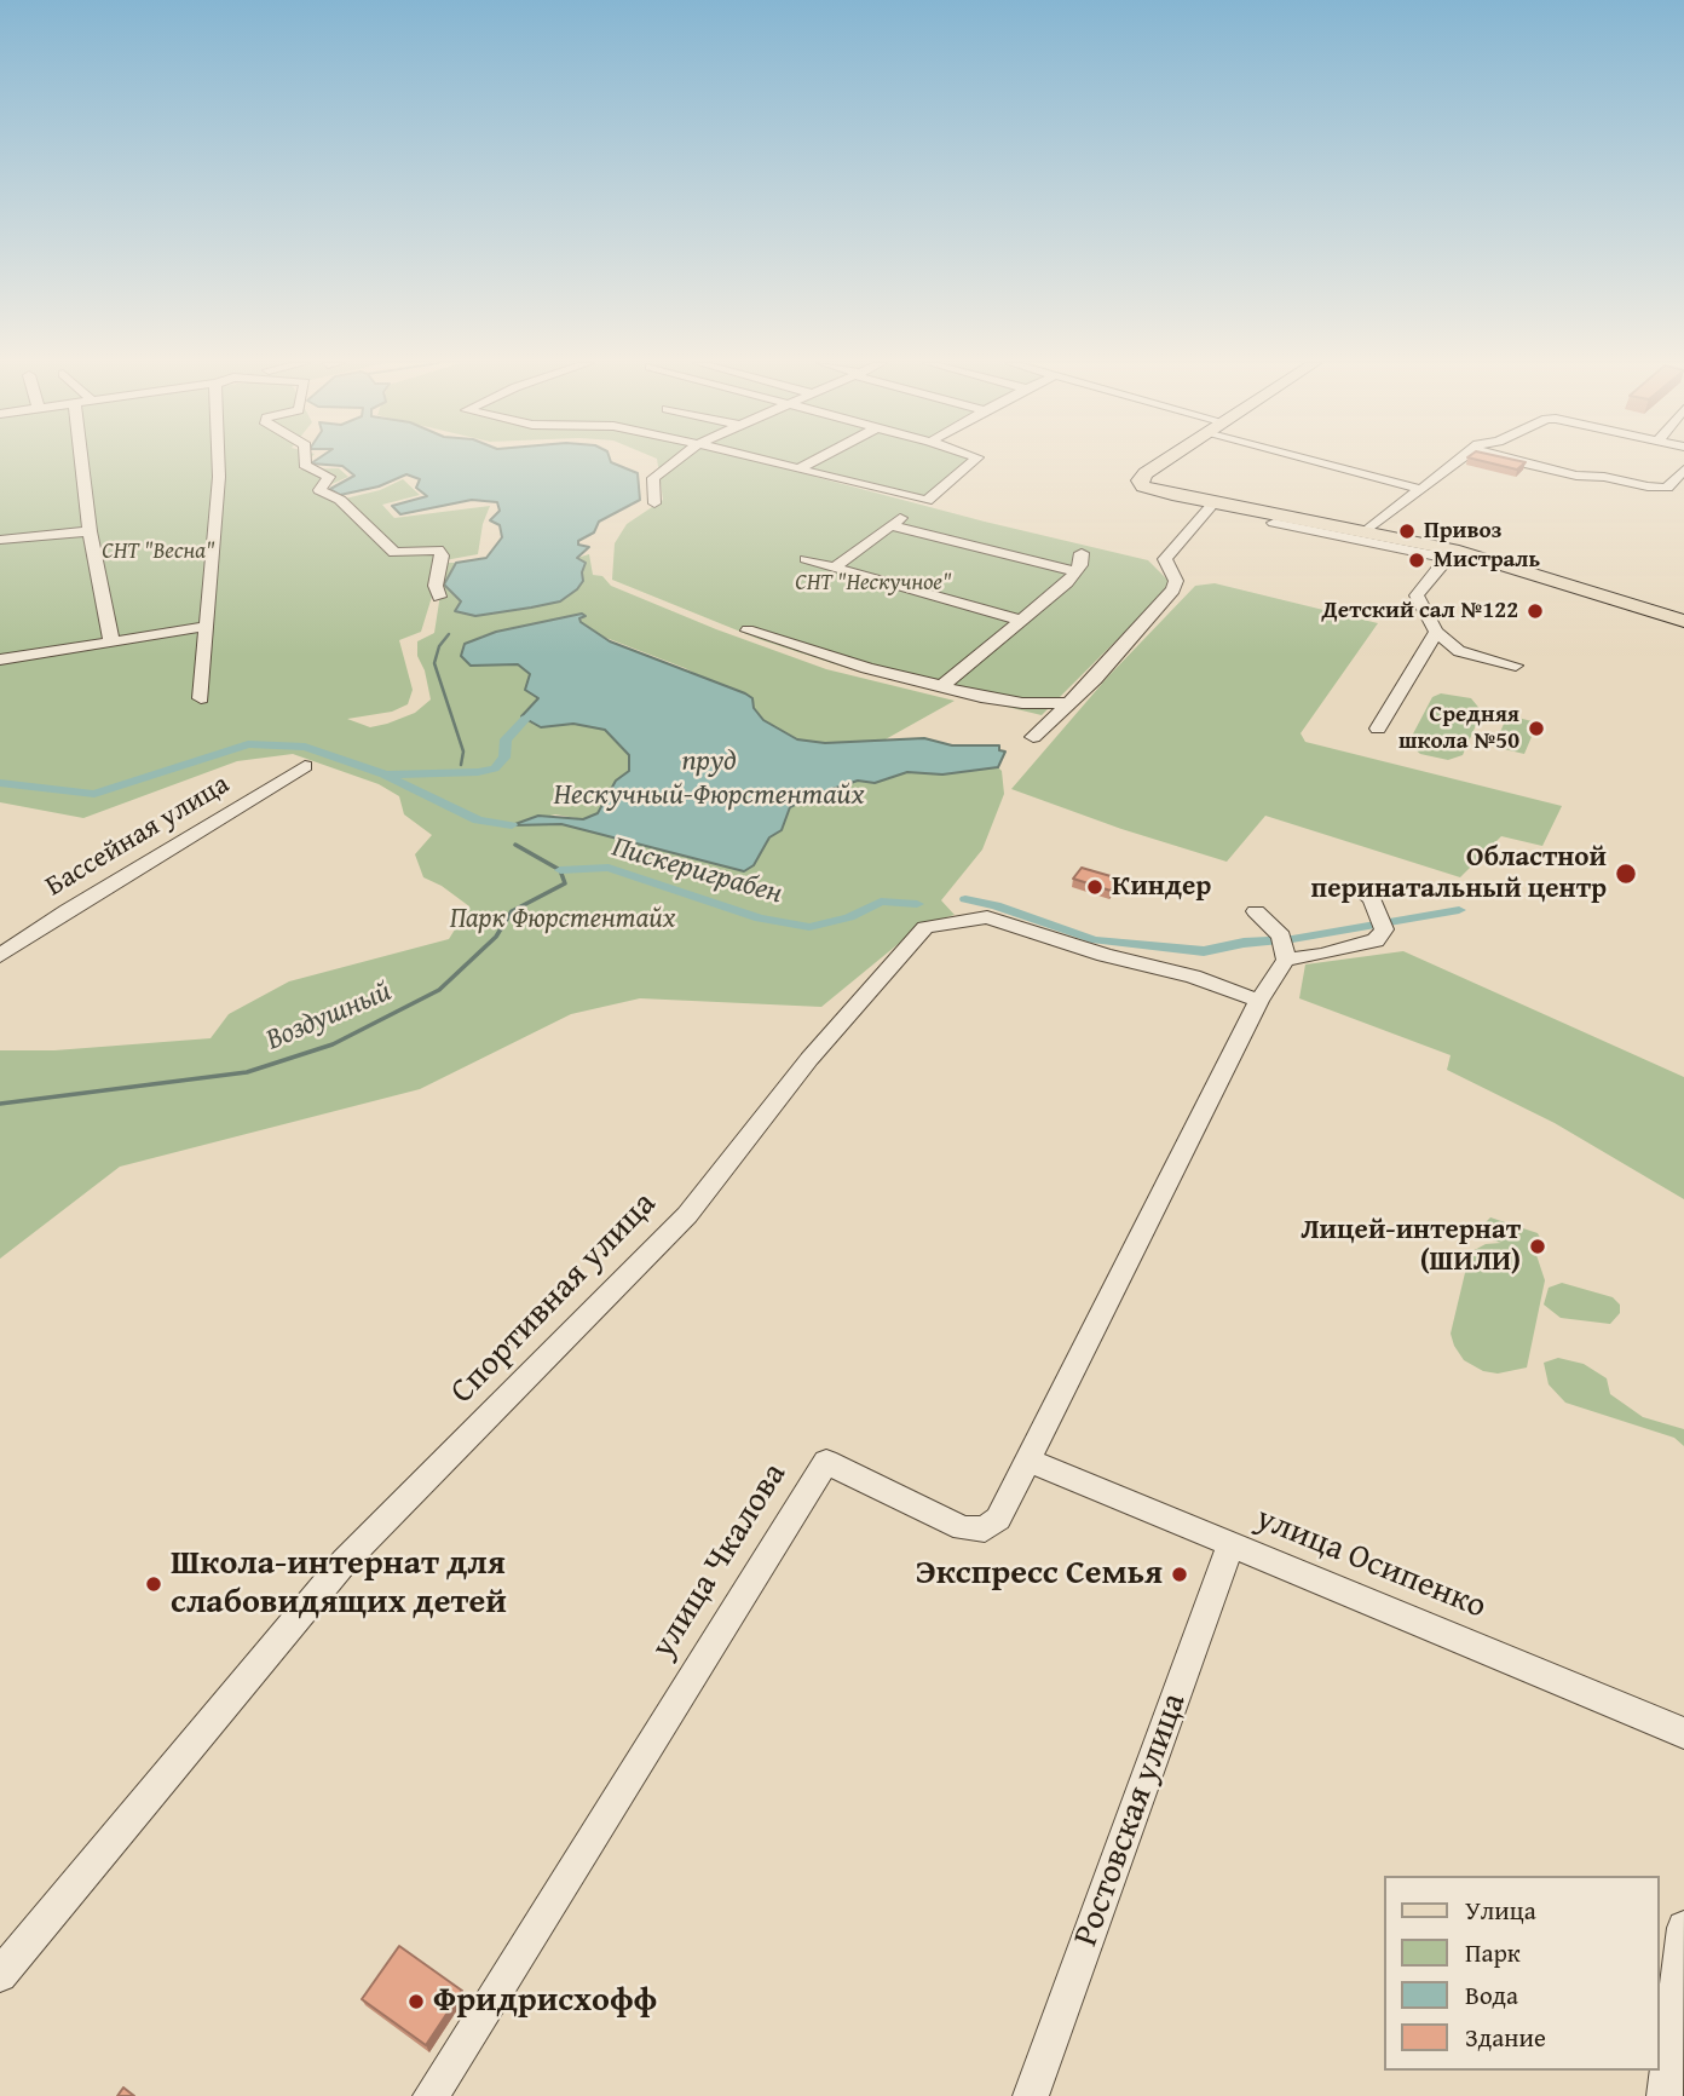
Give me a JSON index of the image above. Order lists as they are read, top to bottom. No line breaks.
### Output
{"streets":{"street":["Бассейная улица","Спортивная улица","улица Чкалова","улица Осипенко","Ростовская улица"]},"crossings":[["Спортивная улица","улица Чкалова"],["улица Чкалова","улица Осипенко"],["улица Осипенко","Ростовская улица"]],"water":["пруд Нескучный-Фюрстентайх","Пискериграбен","Воздушный"],"parks":["СНТ \"Весна\"","СНТ \"Нескучное\"","Парк Фюрстентайх"],"places":["Привоз","Мистраль","Детский сал №122","Средняя школа №50","Областной перинатальный центр","Киндер","Лицей-интернат (ШИЛИ)","Экспресс Семья","Школа-интернат для слабовидящих детей","Фридрисхофф"],"legend":["Улица","Парк","Вода","Здание"]}
